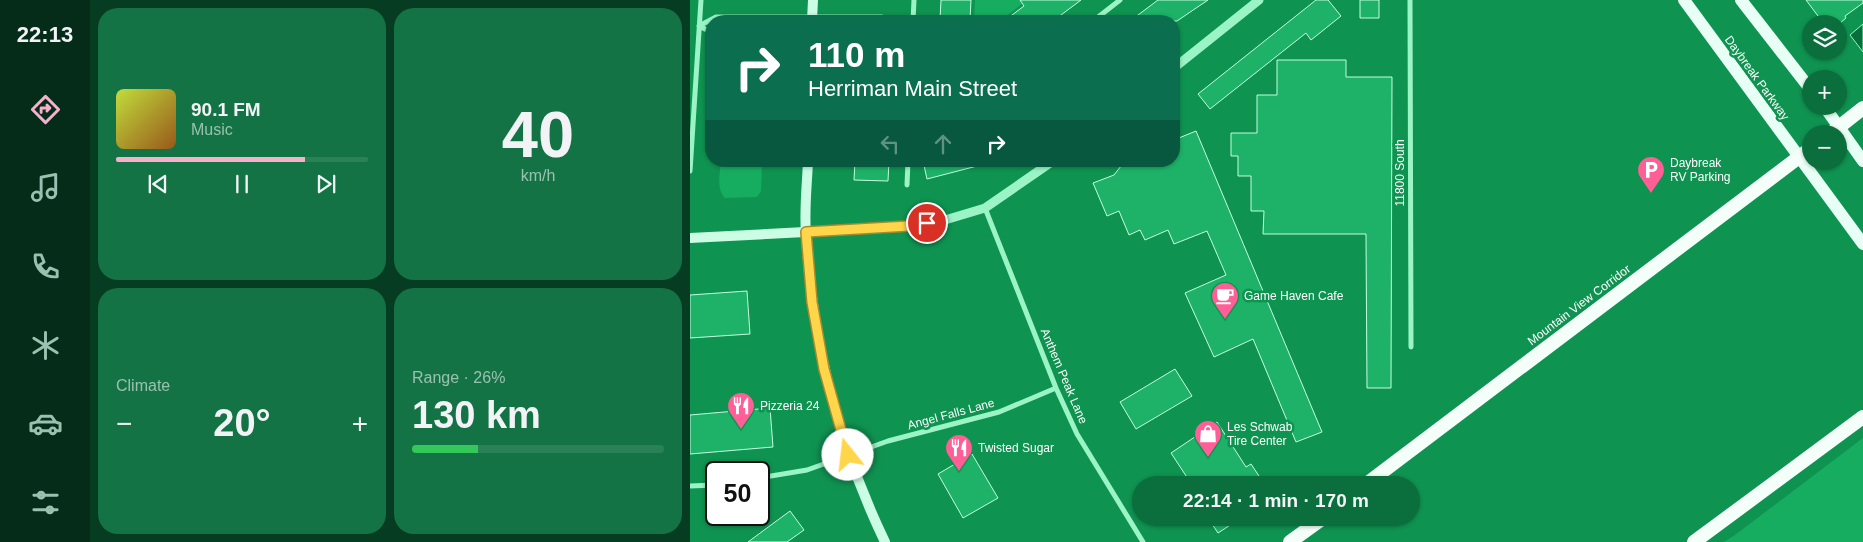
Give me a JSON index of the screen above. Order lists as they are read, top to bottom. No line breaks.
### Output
{"streets":{"highway":["Mountain View Corridor"],"main road":["Daybreak Parkway"],"street":["11800 South","Anthem Peak Lane","Angel Falls Lane"]},"crossings":[["Daybreak Parkway","Mountain View Corridor"],["Anthem Peak Lane","Angel Falls Lane"]],"places":{"parking":["Daybreak RV Parking"],"cafe":["Game Haven Cafe"],"restaurant":["Pizzeria 24","Twisted Sugar"],"shop":["Les Schwab Tire Center"]},"page":{"tabs":"22:13","tile":[["40","km/h"],"Climate",["Range · 26%","130 km"]],"map_buttons":["+","−"],"turn":["110 m","Herriman Main Street"],"song":["90.1 FM","Music"],"heat":["−","20°","+"],"limit":"50","trip":"22:14 · 1 min · 170 m"}}
